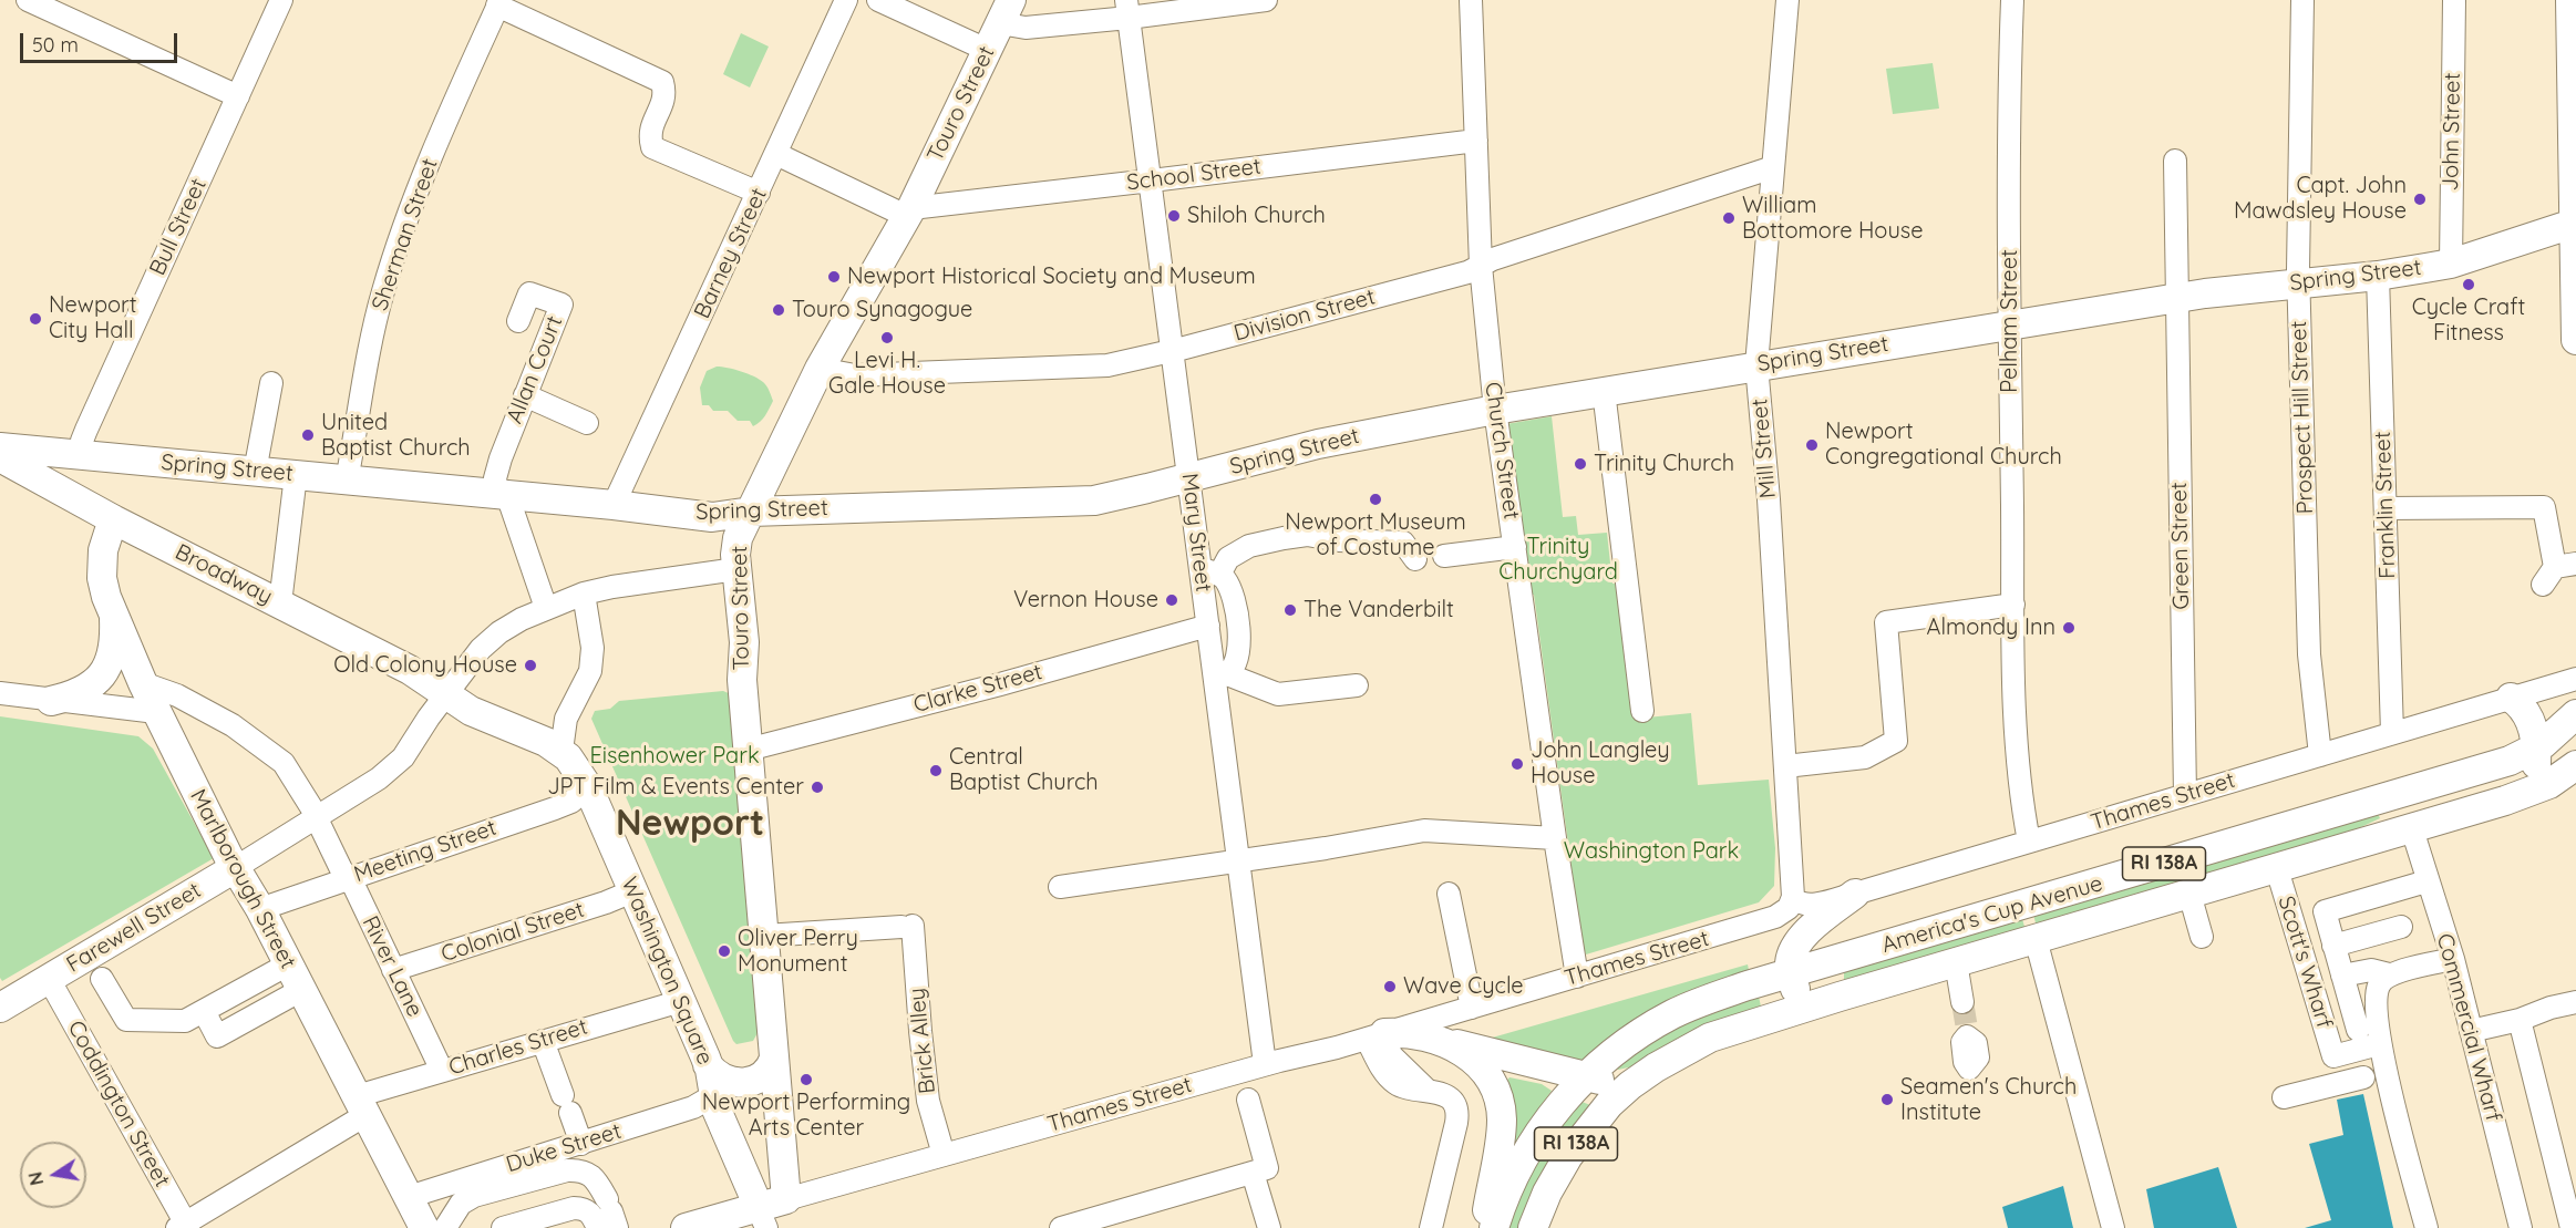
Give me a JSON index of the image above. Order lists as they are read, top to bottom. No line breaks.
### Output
{"streets":{"main road":["Touro Street","Spring Street","Broadway","Thames Street","RI 138A","Marlborough Street","America's Cup Avenue","Farewell Street","Washington Square"],"street":["John Street","School Street","Bull Street","Sherman Street","Barney Street","Division Street","Pelham Street","Allan Court","Prospect Hill Street","Mill Street","Church Street","Franklin Street","Mary Street","Green Street","Clarke Street","Meeting Street","Colonial Street","Scott's Wharf","River Lane","Commercial Wharf","Brick Alley","Charles Street","Coddington Street","Duke Street"]},"crossings":[["Touro Street","School Street"],["Touro Street","Spring Street"],["Touro Street","Division Street"],["Touro Street","Clarke Street"],["Touro Street","Thames Street"],["Touro Street","Farewell Street"],["Touro Street","Brick Alley"],["John Street","Spring Street"],["School Street","Church Street"],["School Street","Mary Street"],["Bull Street","Spring Street"],["Sherman Street","Spring Street"],["Barney Street","Spring Street"],["Spring Street","Pelham Street"],["Spring Street","Allan Court"],["Spring Street","Prospect Hill Street"],["Spring Street","Mill Street"],["Spring Street","Church Street"],["Spring Street","Franklin Street"],["Spring Street","Mary Street"],["Spring Street","Green Street"],["Division Street","Mill Street"],["Division Street","Church Street"],["Division Street","Mary Street"],["Pelham Street","Thames Street"],["Prospect Hill Street","Thames Street"],["Mill Street","Thames Street"],["Church Street","Thames Street"],["Franklin Street","Thames Street"],["Mary Street","Clarke Street"],["Mary Street","Thames Street"],["Green Street","Thames Street"],["Broadway","Marlborough Street"],["Broadway","Farewell Street"],["Broadway","Washington Square"],["Thames Street","Washington Square"],["Thames Street","Brick Alley"],["Meeting Street","Marlborough Street"],["Meeting Street","River Lane"],["Meeting Street","Washington Square"],["Marlborough Street","Farewell Street"],["Marlborough Street","River Lane"],["Marlborough Street","Charles Street"],["Marlborough Street","Duke Street"],["America's Cup Avenue","Scott's Wharf"],["America's Cup Avenue","Commercial Wharf"],["Farewell Street","River Lane"],["Farewell Street","Washington Square"],["Farewell Street","Coddington Street"],["Colonial Street","River Lane"],["Colonial Street","Washington Square"],["River Lane","Charles Street"],["Washington Square","Charles Street"],["Washington Square","Duke Street"],["Charles Street","Coddington Street"]],"districts":["Newport"],"parks":["Trinity Churchyard","Eisenhower Park","Washington Park"],"places":["Capt. John Mawdsley House","Shiloh Church","William Bottomore House","Newport Historical Society and Museum","Cycle Craft Fitness","Touro Synagogue","Newport City Hall","Levi H. Gale House","United Baptist Church","Newport Congregational Church","Trinity Church","Newport Museum of Costume","Vernon House","The Vanderbilt","Almondy Inn","Old Colony House","John Langley House","Central Baptist Church","JPT Film & Events Center","Oliver Perry Monument","Wave Cycle","Newport Performing Arts Center","Seamen's Church Institute"],"scale_bar":"50 m","north":"left"}
